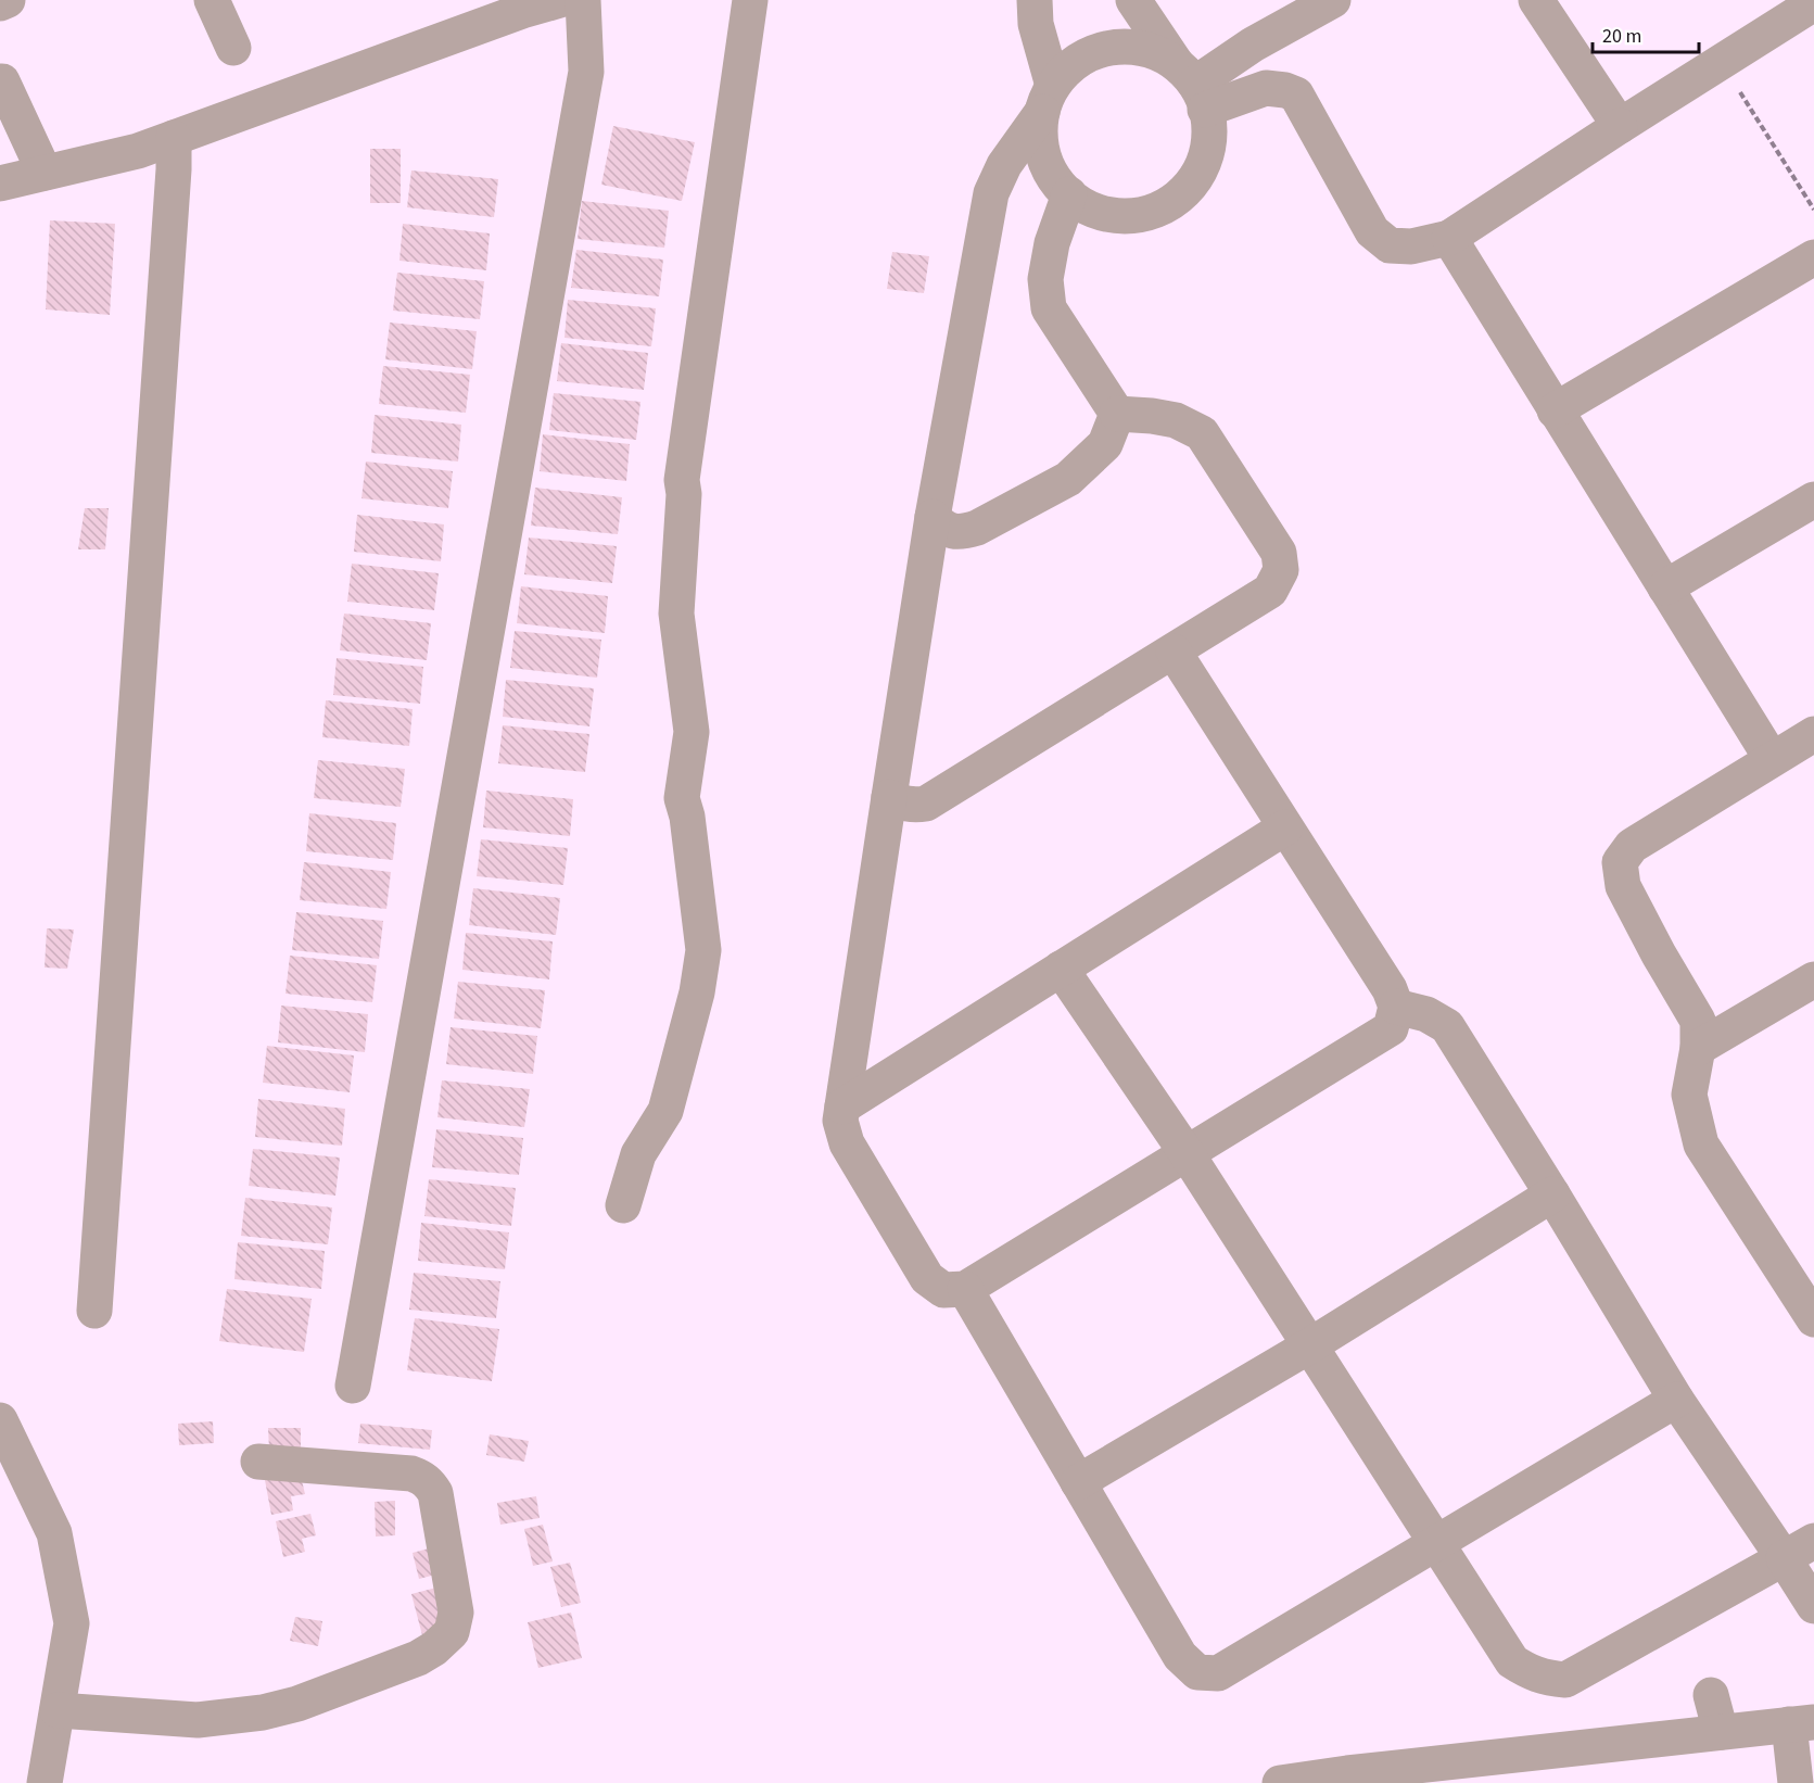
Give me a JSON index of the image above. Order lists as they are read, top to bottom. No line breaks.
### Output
{"scale_bar":"20 m"}
